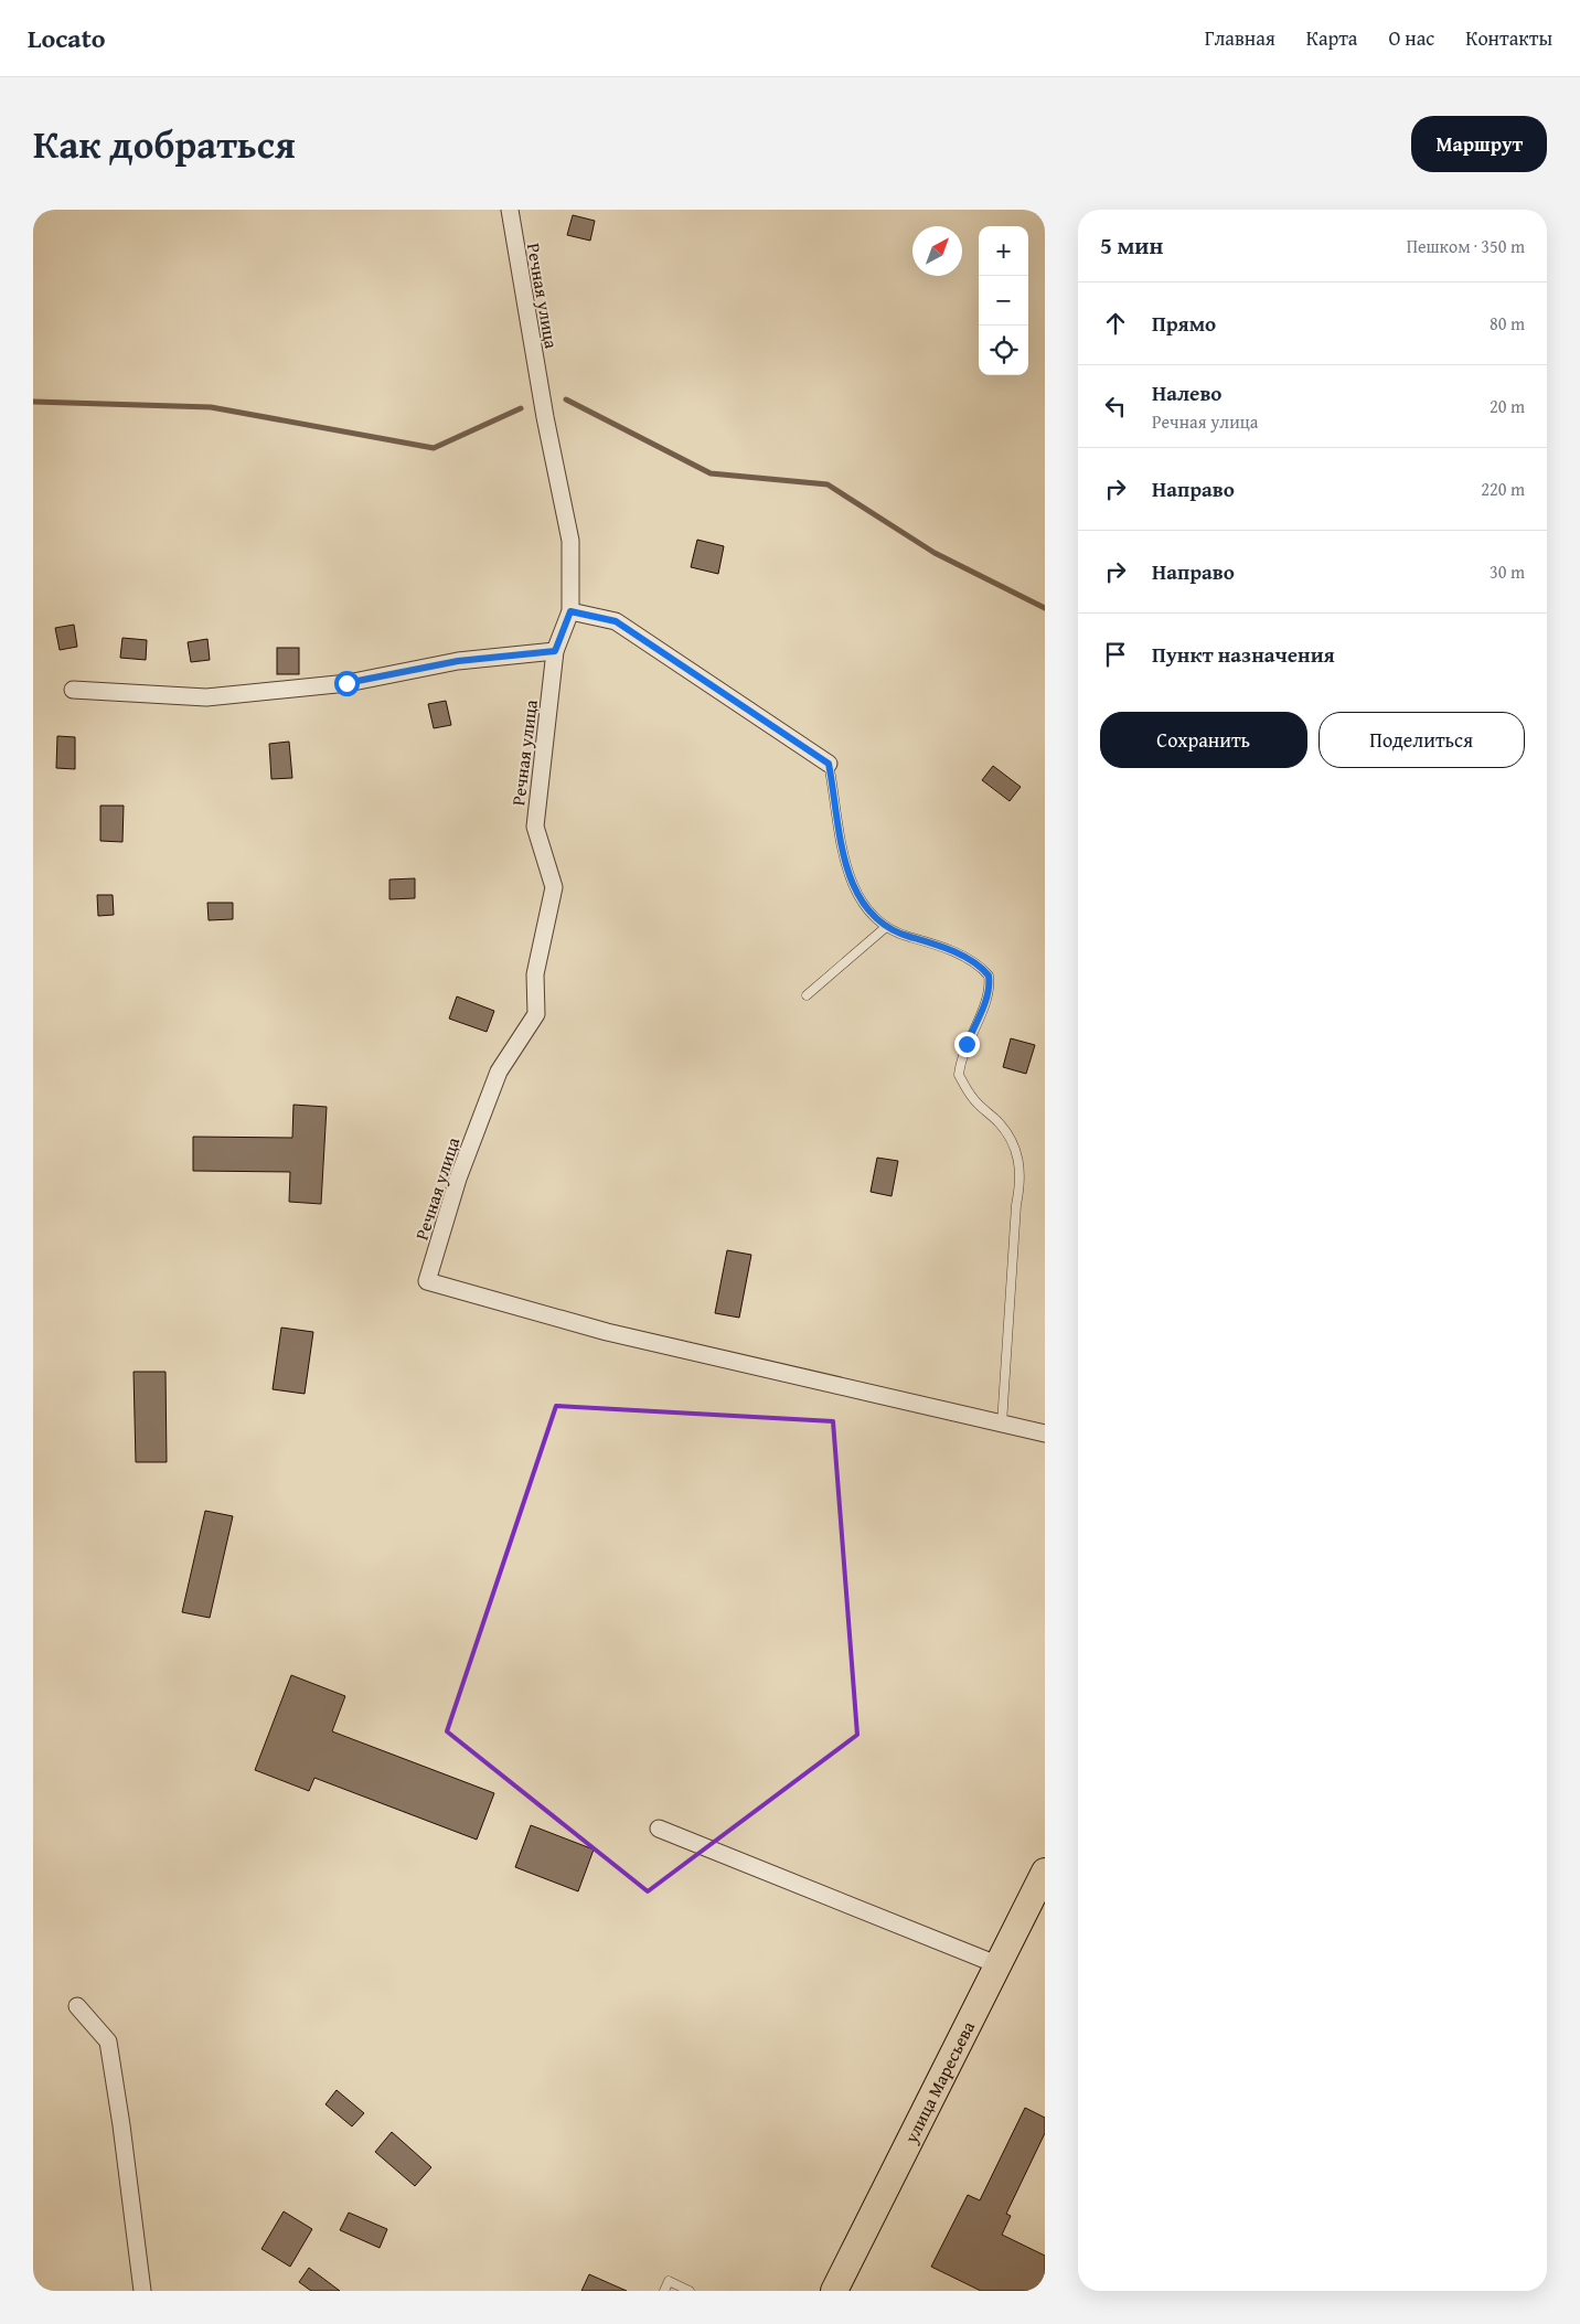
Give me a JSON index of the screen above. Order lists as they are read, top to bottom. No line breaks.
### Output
{"streets":{"main road":["улица Маресьева"],"street":["Речная улица"]},"north":"top right","page":{"header":"Locato","nav":["Главная","Карта","О нас","Контакты"],"title":"Как добраться","buttons":["Маршрут",["Сохранить","Поделиться"]],"heading":["5 мин","Пешком · 350 m"],"map_buttons":["+","−"],"list":[["Прямо","80 m"],["Налево","Речная улица","20 m"],["Направо","220 m"],["Направо","30 m"],"Пункт назначения"]}}
